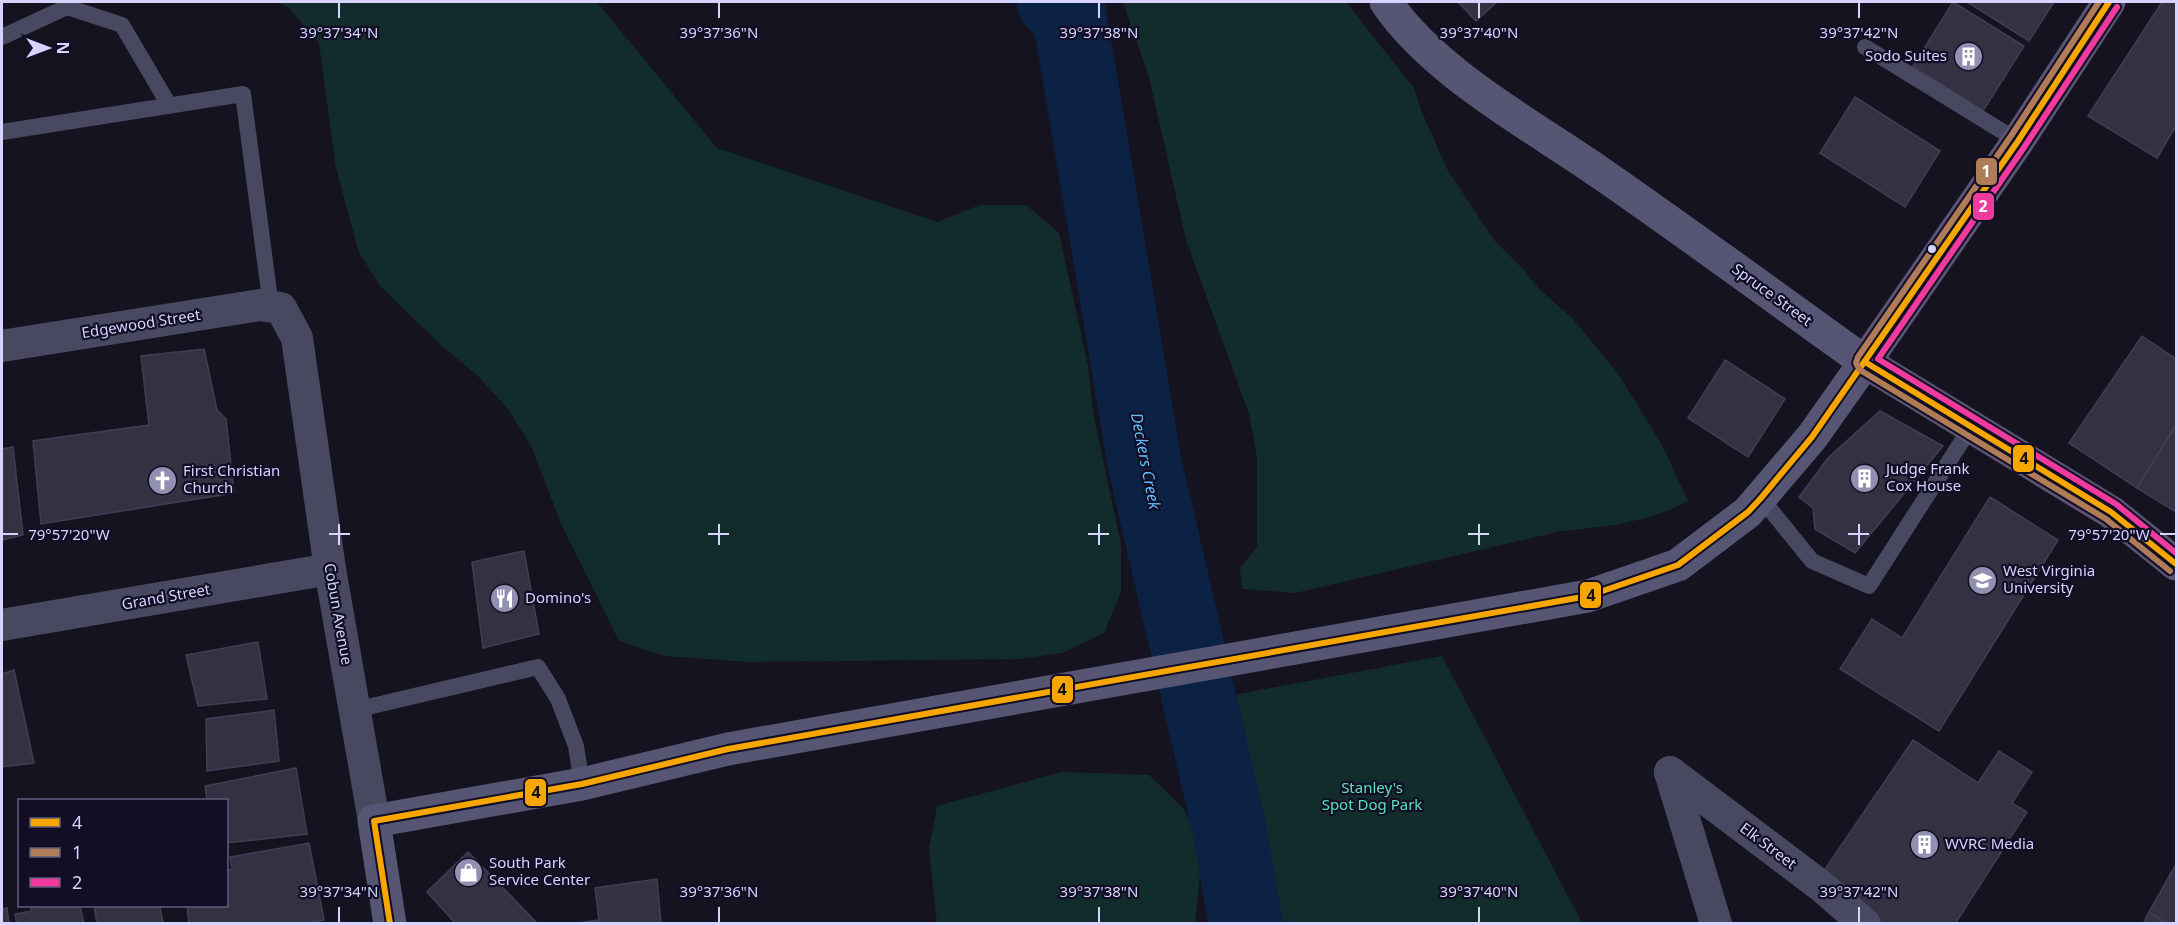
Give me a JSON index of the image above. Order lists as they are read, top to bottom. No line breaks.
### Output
{"streets":{"main road":["Spruce Street"],"street":["Edgewood Street","Grand Street","Cobun Avenue","Elk Street"]},"crossings":[["Edgewood Street","Cobun Avenue"],["Grand Street","Cobun Avenue"]],"water":["Deckers Creek"],"parks":["Stanley's Spot Dog Park"],"places":{"building":["Sodo Suites","Judge Frank Cox House","WVRC Media"],"church":["First Christian Church"],"school or university":["West Virginia University"],"restaurant":["Domino's"],"shop":["South Park Service Center"]},"lines":["transit line 4","transit line 1","transit line 2"],"legend":["4","1","2"],"north":"right","coordinates":["39°37'34\"N","39°37'36\"N","39°37'38\"N","39°37'40\"N","39°37'42\"N","79°57'20\"W"]}
